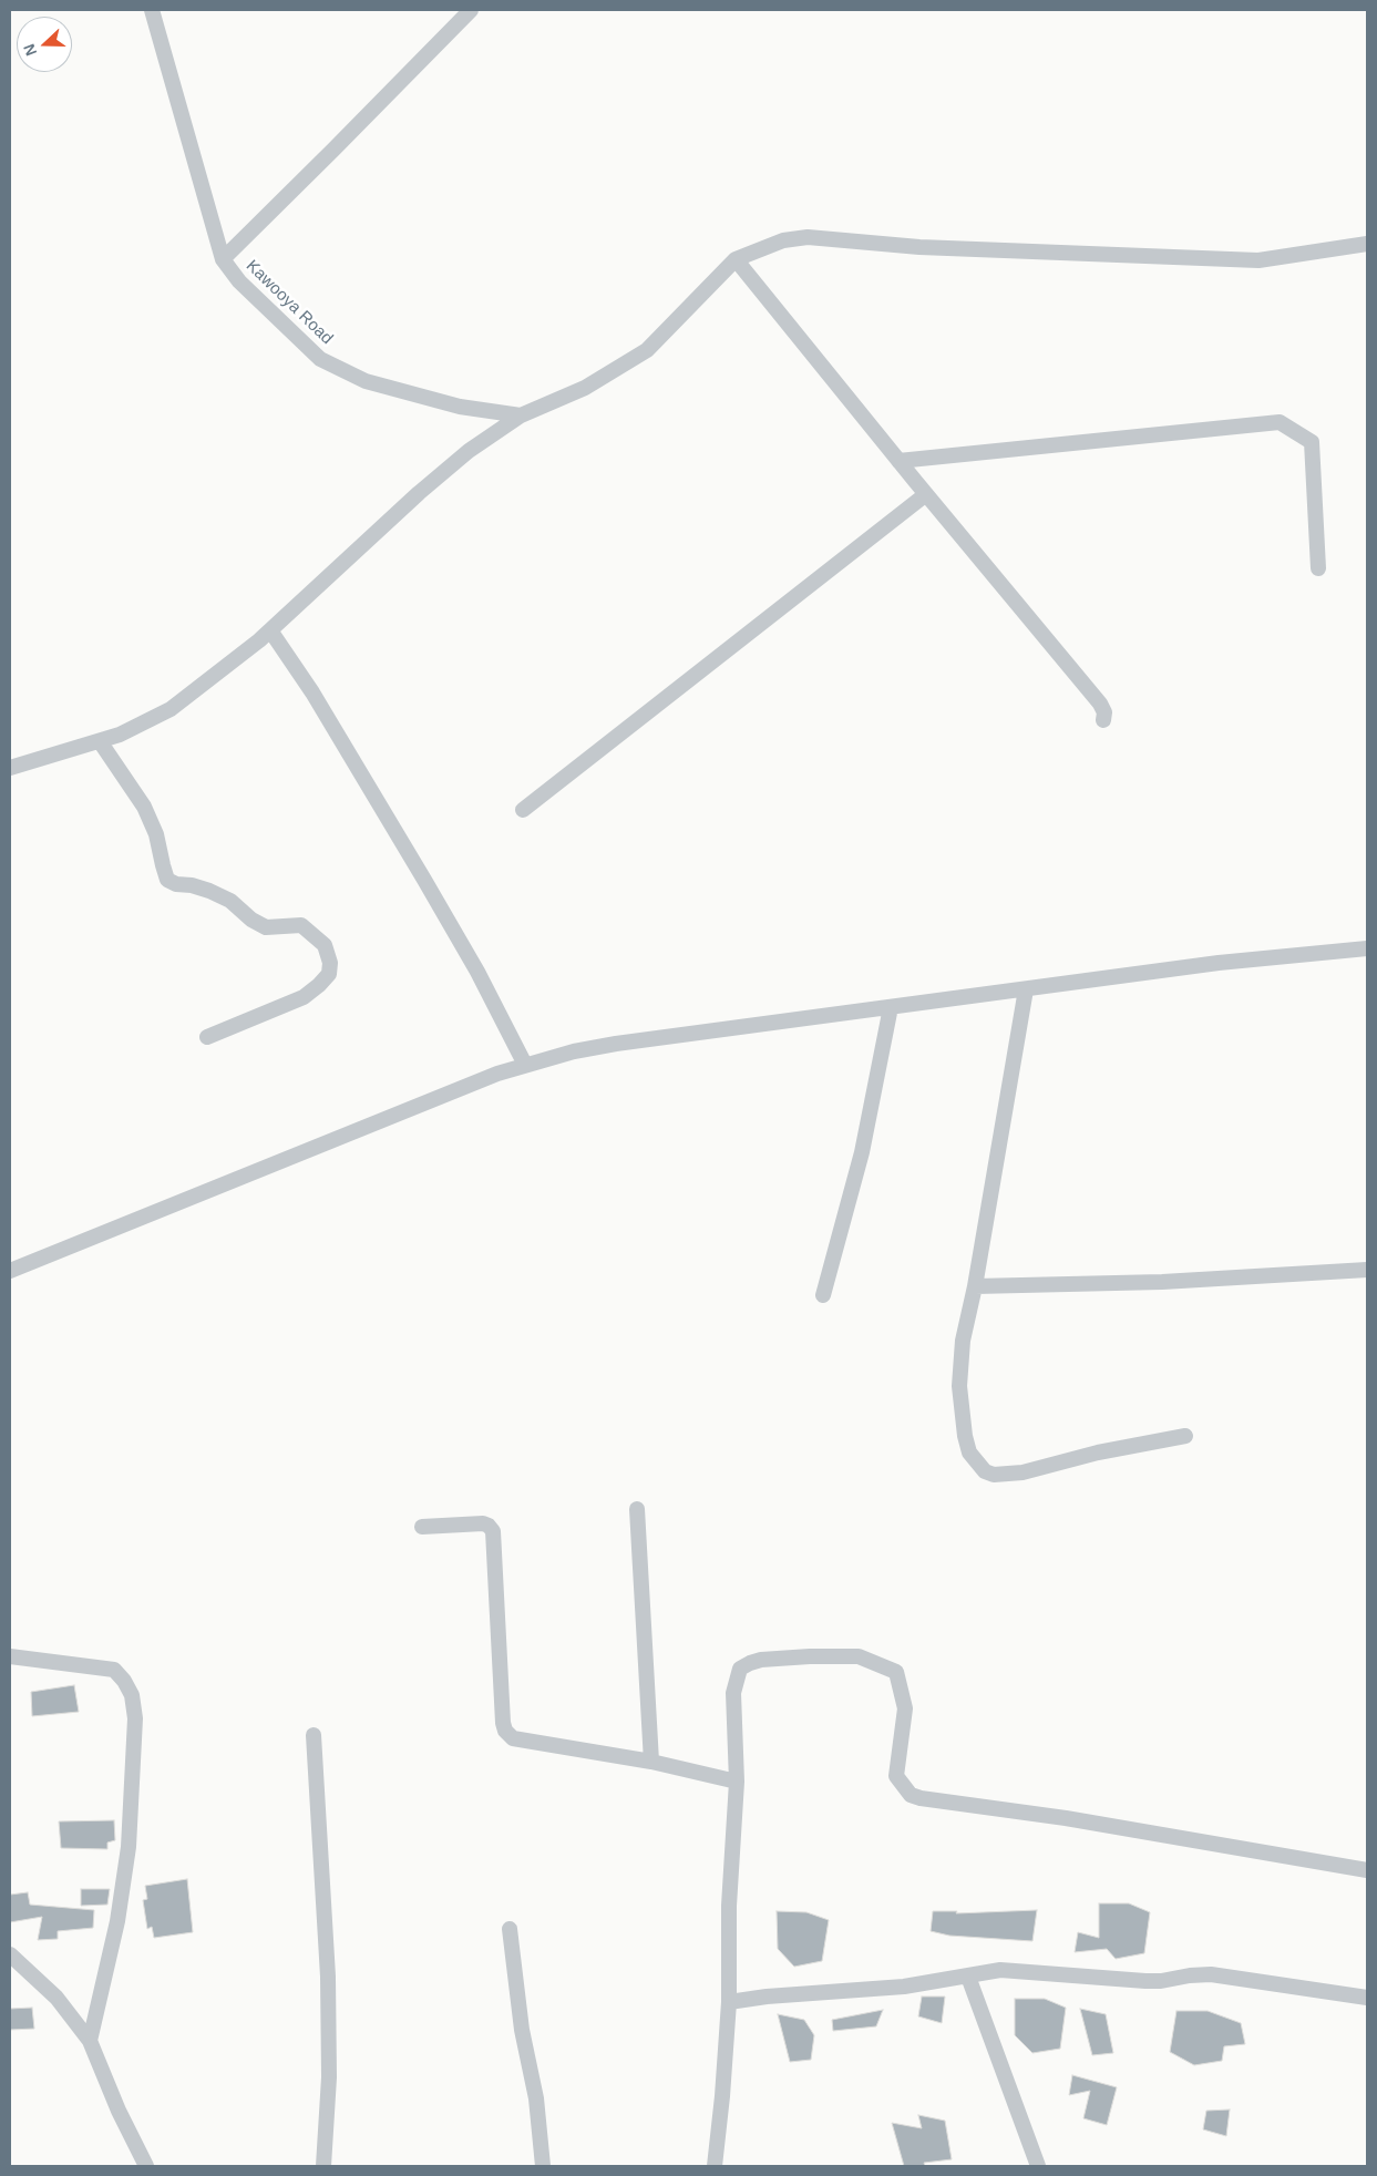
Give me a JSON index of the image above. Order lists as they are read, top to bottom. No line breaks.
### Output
{"streets":{"street":["Kawooya Road"]},"north":"left"}
